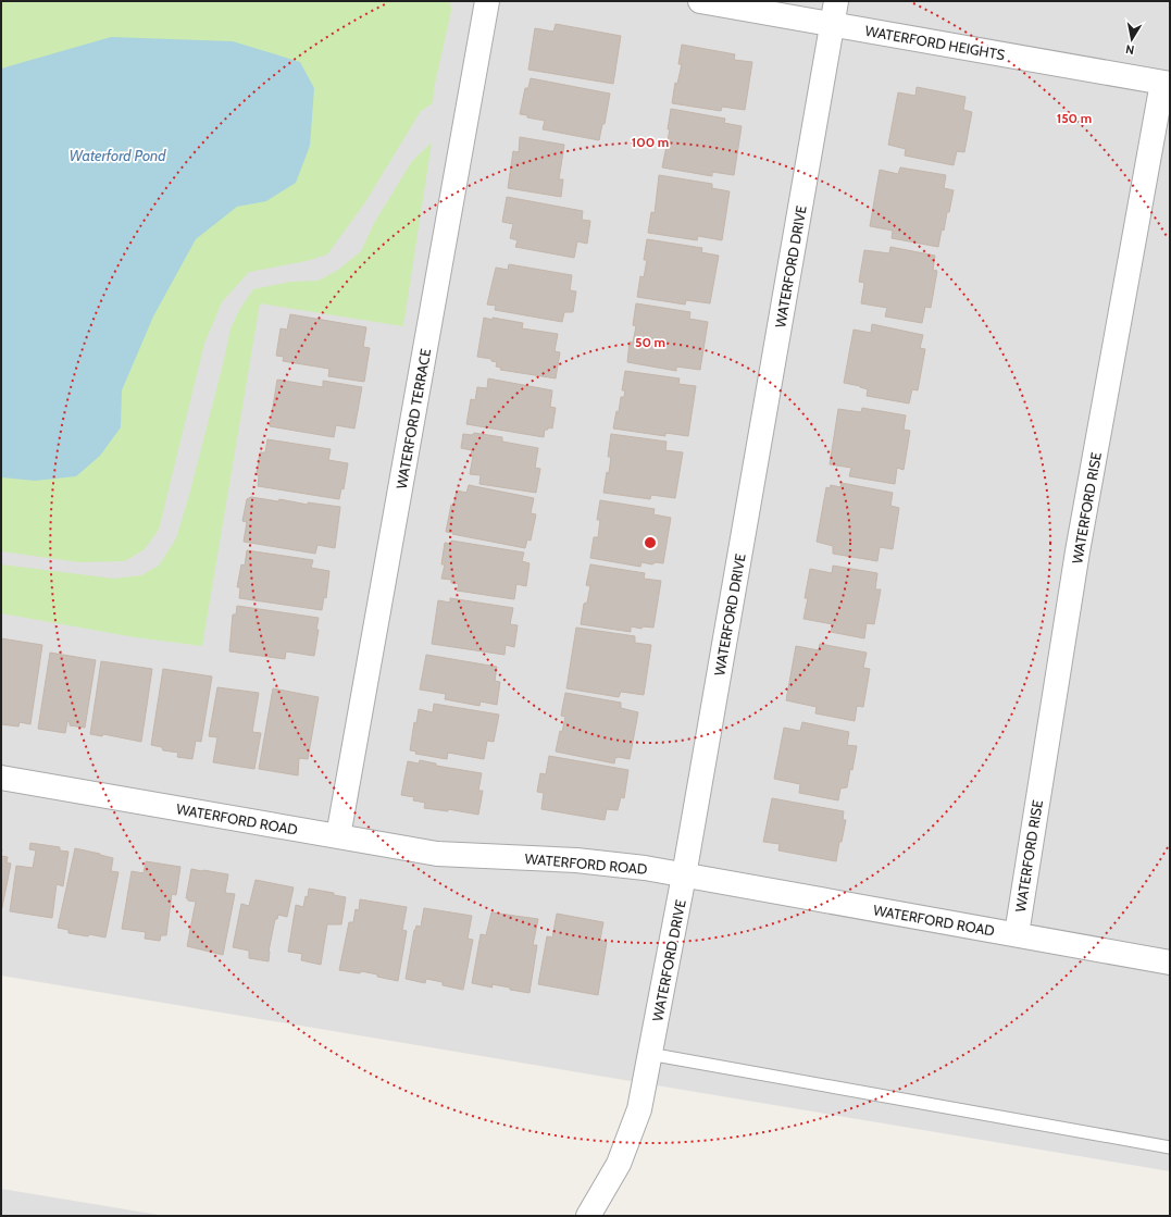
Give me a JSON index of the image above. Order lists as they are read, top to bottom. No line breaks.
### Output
{"streets":{"street":["WATERFORD HEIGHTS","WATERFORD DRIVE","WATERFORD TERRACE","WATERFORD RISE","WATERFORD ROAD"]},"crossings":[["WATERFORD HEIGHTS","WATERFORD DRIVE"],["WATERFORD HEIGHTS","WATERFORD RISE"],["WATERFORD DRIVE","WATERFORD ROAD"],["WATERFORD TERRACE","WATERFORD ROAD"],["WATERFORD RISE","WATERFORD ROAD"]],"water":["Waterford Pond"],"north":"bottom","rings":["150 m","100 m","50 m"]}
